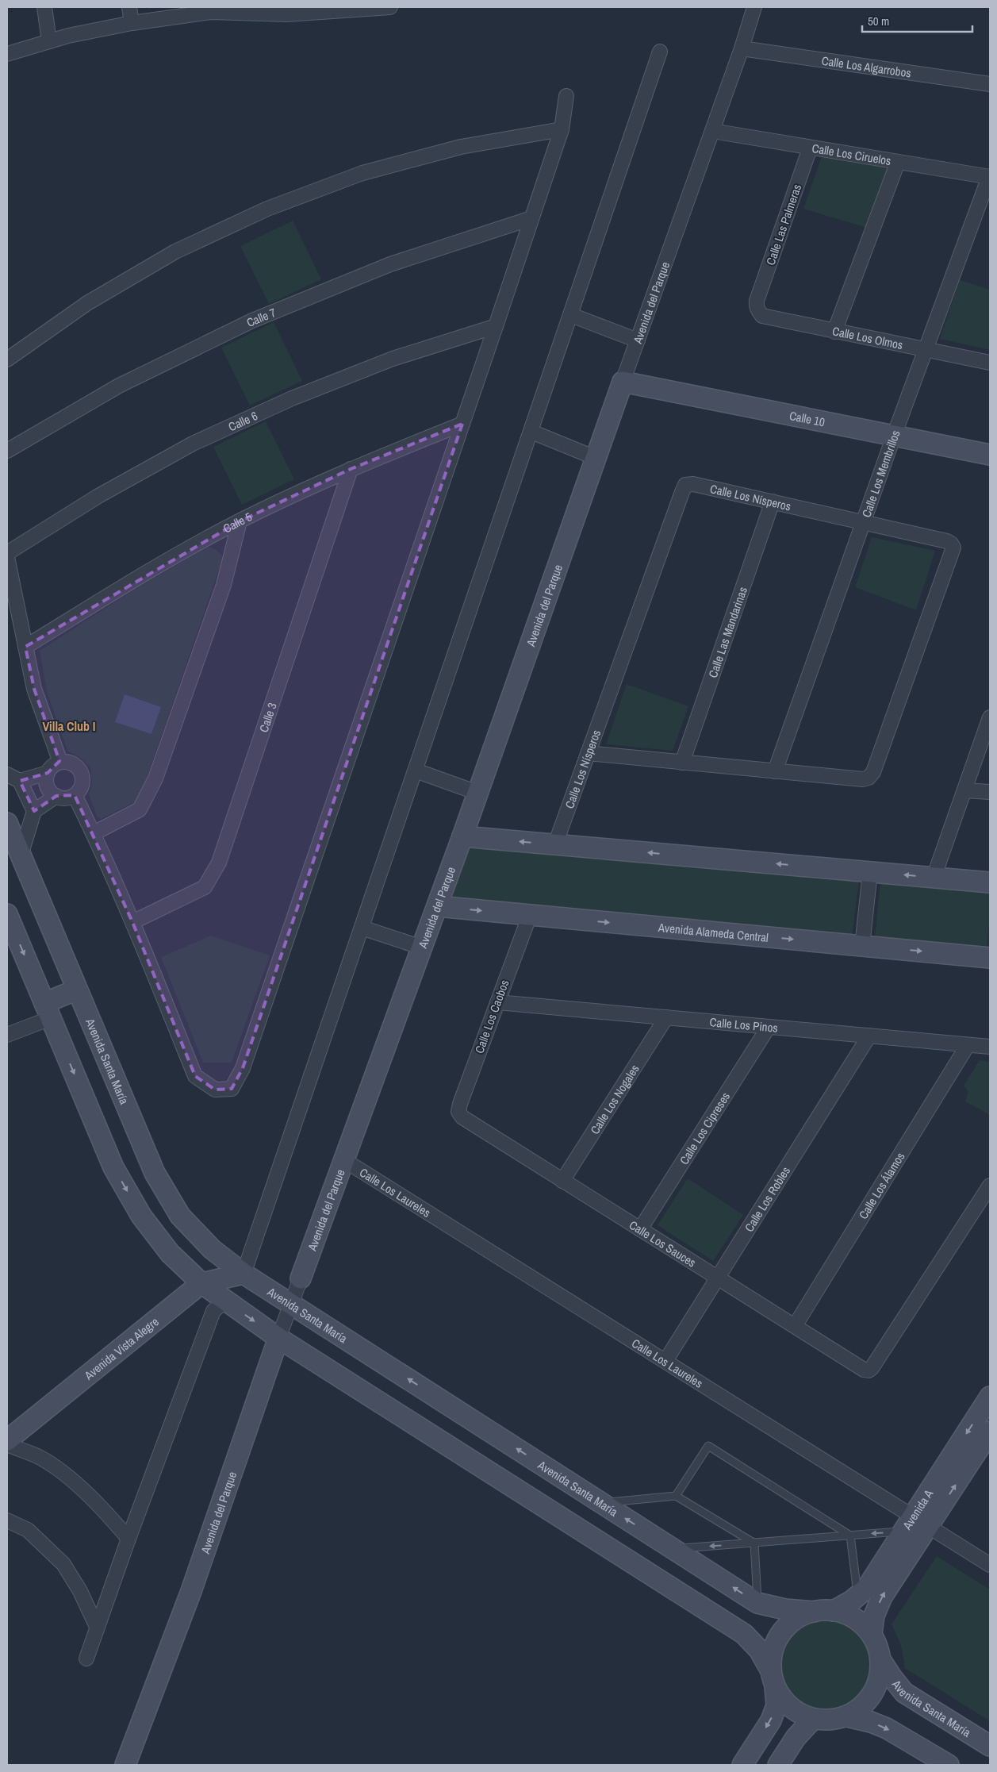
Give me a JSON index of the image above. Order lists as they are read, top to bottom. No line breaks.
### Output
{"streets":{"street":["Calle Los Algarrobos","Calle Los Ciruelos","Calle Las Palmeras","Avenida del Parque","Calle 7","Calle Los Olmos","Calle 10","Calle 6","Calle Los Membrillos","Calle Los Nísperos","Calle 5","Calle Las Mandarinas","Calle 3","Avenida Alameda Central","Calle Los Caobos","Calle Los Pinos","Avenida Santa María","Calle Los Nogales","Calle Los Cipreses","Calle Los Álamos","Calle Los Laureles","Calle Los Robles","Calle Los Sauces","Avenida Vista Alegre","Avenida A"]},"crossings":[["Calle Los Algarrobos","Avenida del Parque"],["Calle Los Ciruelos","Calle Las Palmeras"],["Calle Los Ciruelos","Avenida del Parque"],["Calle Los Ciruelos","Calle Los Membrillos"],["Calle Las Palmeras","Calle Los Olmos"],["Avenida del Parque","Calle 10"],["Avenida del Parque","Avenida Alameda Central"],["Avenida del Parque","Avenida Santa María"],["Avenida del Parque","Calle Los Laureles"],["Calle Los Olmos","Calle Los Membrillos"],["Calle 10","Calle Los Membrillos"],["Calle Los Membrillos","Calle Los Nísperos"],["Calle Los Nísperos","Calle Las Mandarinas"],["Calle 5","Calle 3"],["Avenida Alameda Central","Calle Los Caobos"],["Calle Los Caobos","Calle Los Pinos"],["Calle Los Caobos","Calle Los Sauces"],["Calle Los Pinos","Calle Los Nogales"],["Calle Los Pinos","Calle Los Cipreses"],["Calle Los Pinos","Calle Los Álamos"],["Calle Los Pinos","Calle Los Robles"],["Avenida Santa María","Avenida Vista Alegre"],["Avenida Santa María","Avenida A"],["Calle Los Nogales","Calle Los Sauces"],["Calle Los Cipreses","Calle Los Sauces"],["Calle Los Álamos","Calle Los Sauces"],["Calle Los Laureles","Calle Los Robles"],["Calle Los Laureles","Avenida A"],["Calle Los Robles","Calle Los Sauces"]],"districts":["Villa Club I"],"scale_bar":"50 m"}
